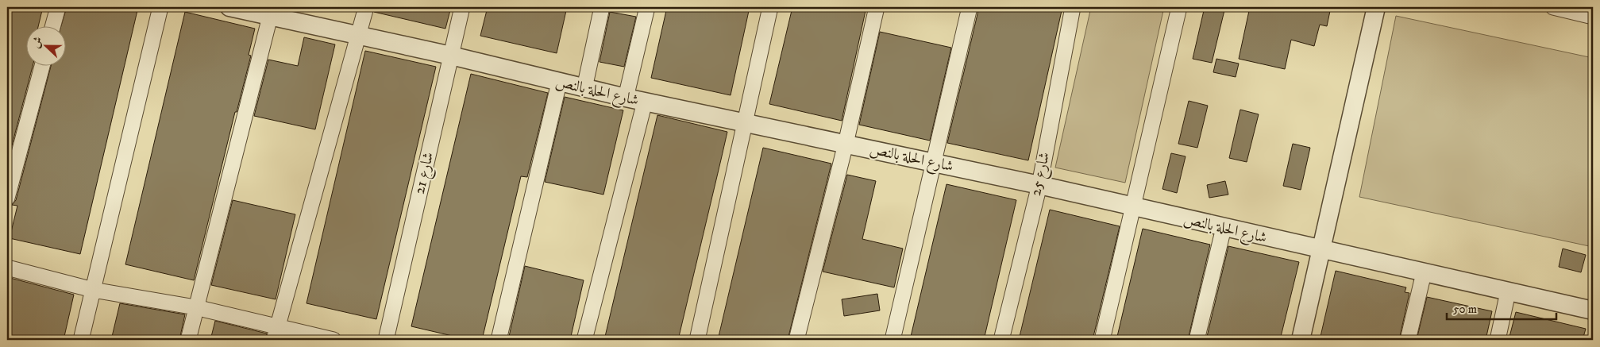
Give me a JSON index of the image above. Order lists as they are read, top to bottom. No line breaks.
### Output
{"streets":{"street":["شارع الحلة بالنص","شارع 21","شارع 25"]},"crossings":[["شارع الحلة بالنص","شارع 21"],["شارع الحلة بالنص","شارع 25"]],"scale_bar":"50 m","north":"left"}
